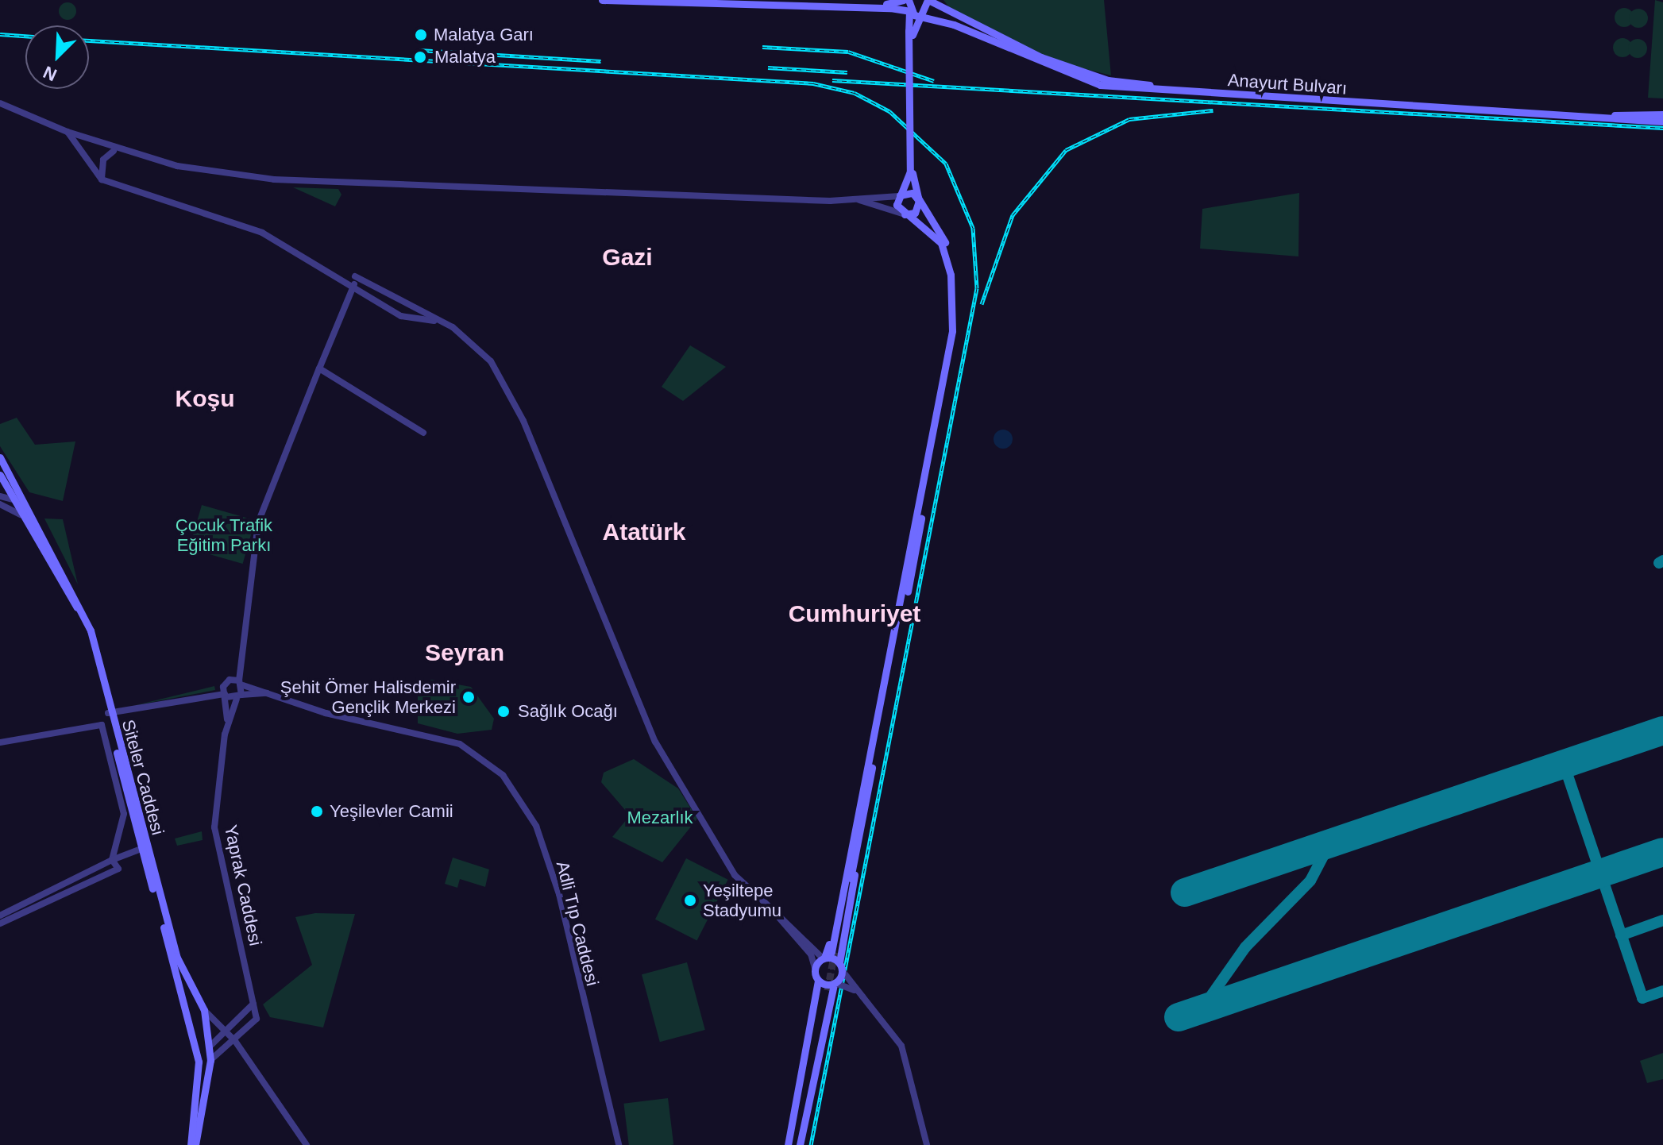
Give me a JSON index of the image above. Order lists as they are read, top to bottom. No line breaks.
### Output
{"streets":{"main road":["Anayurt Bulvarı","Siteler Caddesi"],"street":["Yaprak Caddesi","Adli Tıp Caddesi"]},"crossings":[["Siteler Caddesi","Yaprak Caddesi"],["Siteler Caddesi","Adli Tıp Caddesi"],["Yaprak Caddesi","Adli Tıp Caddesi"]],"districts":["Gazi","Koşu","Atatürk","Cumhuriyet","Seyran"],"parks":["Çocuk Trafik Eğitim Parkı","Mezarlık"],"places":["Malatya Garı","Malatya","Şehit Ömer Halisdemir Gençlik Merkezi","Sağlık Ocağı","Yeşilevler Camii","Yeşiltepe Stadyumu"],"north":"bottom left"}
